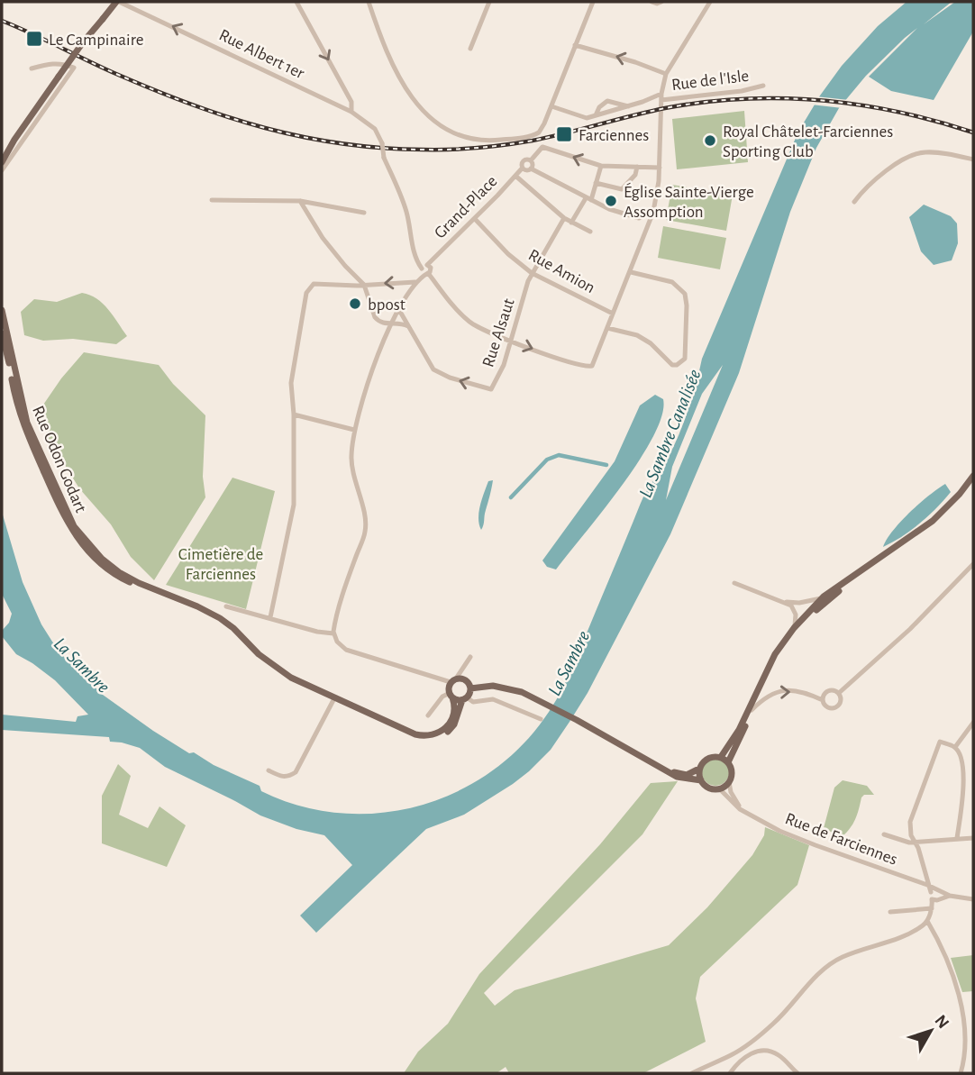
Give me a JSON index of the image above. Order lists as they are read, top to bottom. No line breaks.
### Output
{"streets":{"main road":["Rue Odon Godart"],"street":["Rue Albert 1er","Rue de l'Isle","Grand-Place","Rue Amion","Rue Alsaut","Rue de Farciennes"]},"crossings":[["Rue Albert 1er","Grand-Place"],["Rue de l'Isle","Rue Amion"],["Rue de l'Isle","Rue Alsaut"],["Grand-Place","Rue Amion"],["Grand-Place","Rue Alsaut"],["Rue Amion","Rue Alsaut"]],"one_way":["Rue Albert 1er"],"water":["La Sambre Canalisée","La Sambre"],"parks":["Cimetière de Farciennes"],"places":{"transit":["Le Campinaire","Farciennes"],"other":["Royal Châtelet-Farciennes Sporting Club","Église Sainte-Vierge Assomption","bpost"]},"north":"top right"}
